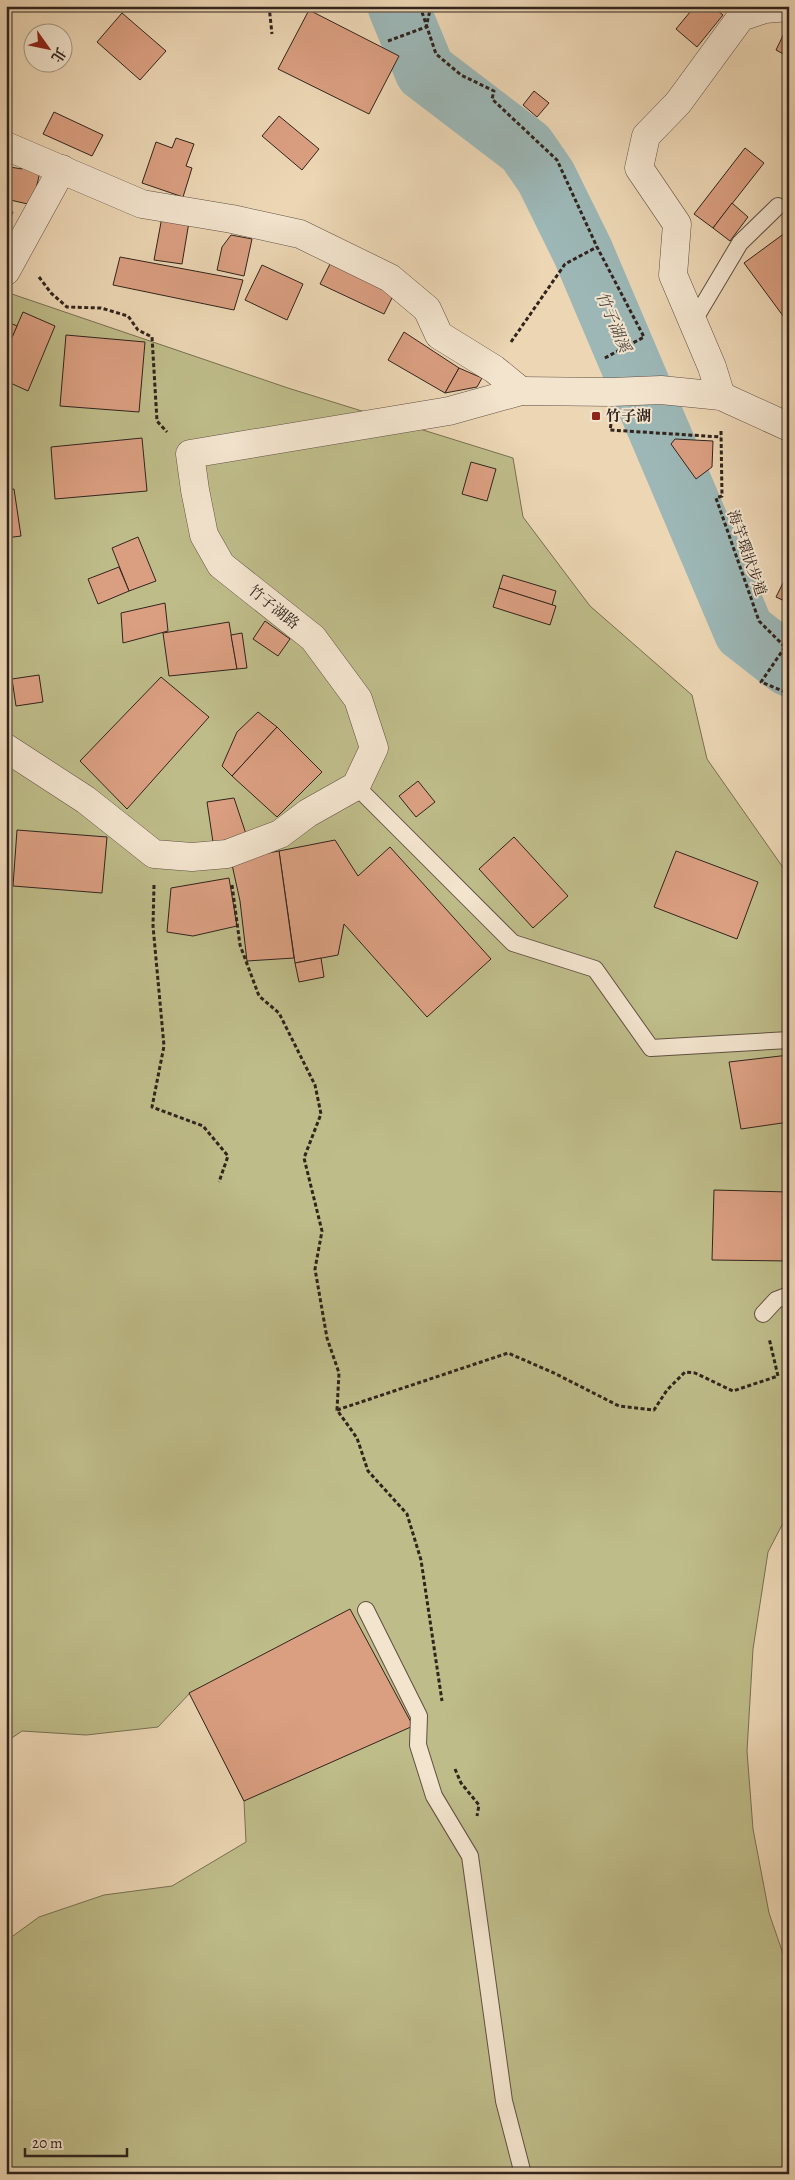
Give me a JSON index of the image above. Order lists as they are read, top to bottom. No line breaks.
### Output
{"streets":{"street":["竹子湖路"],"path":["海芋環狀步道"]},"water":["竹子湖溪"],"places":{"transit":["竹子湖"]},"scale_bar":"20 m","north":"bottom right"}
